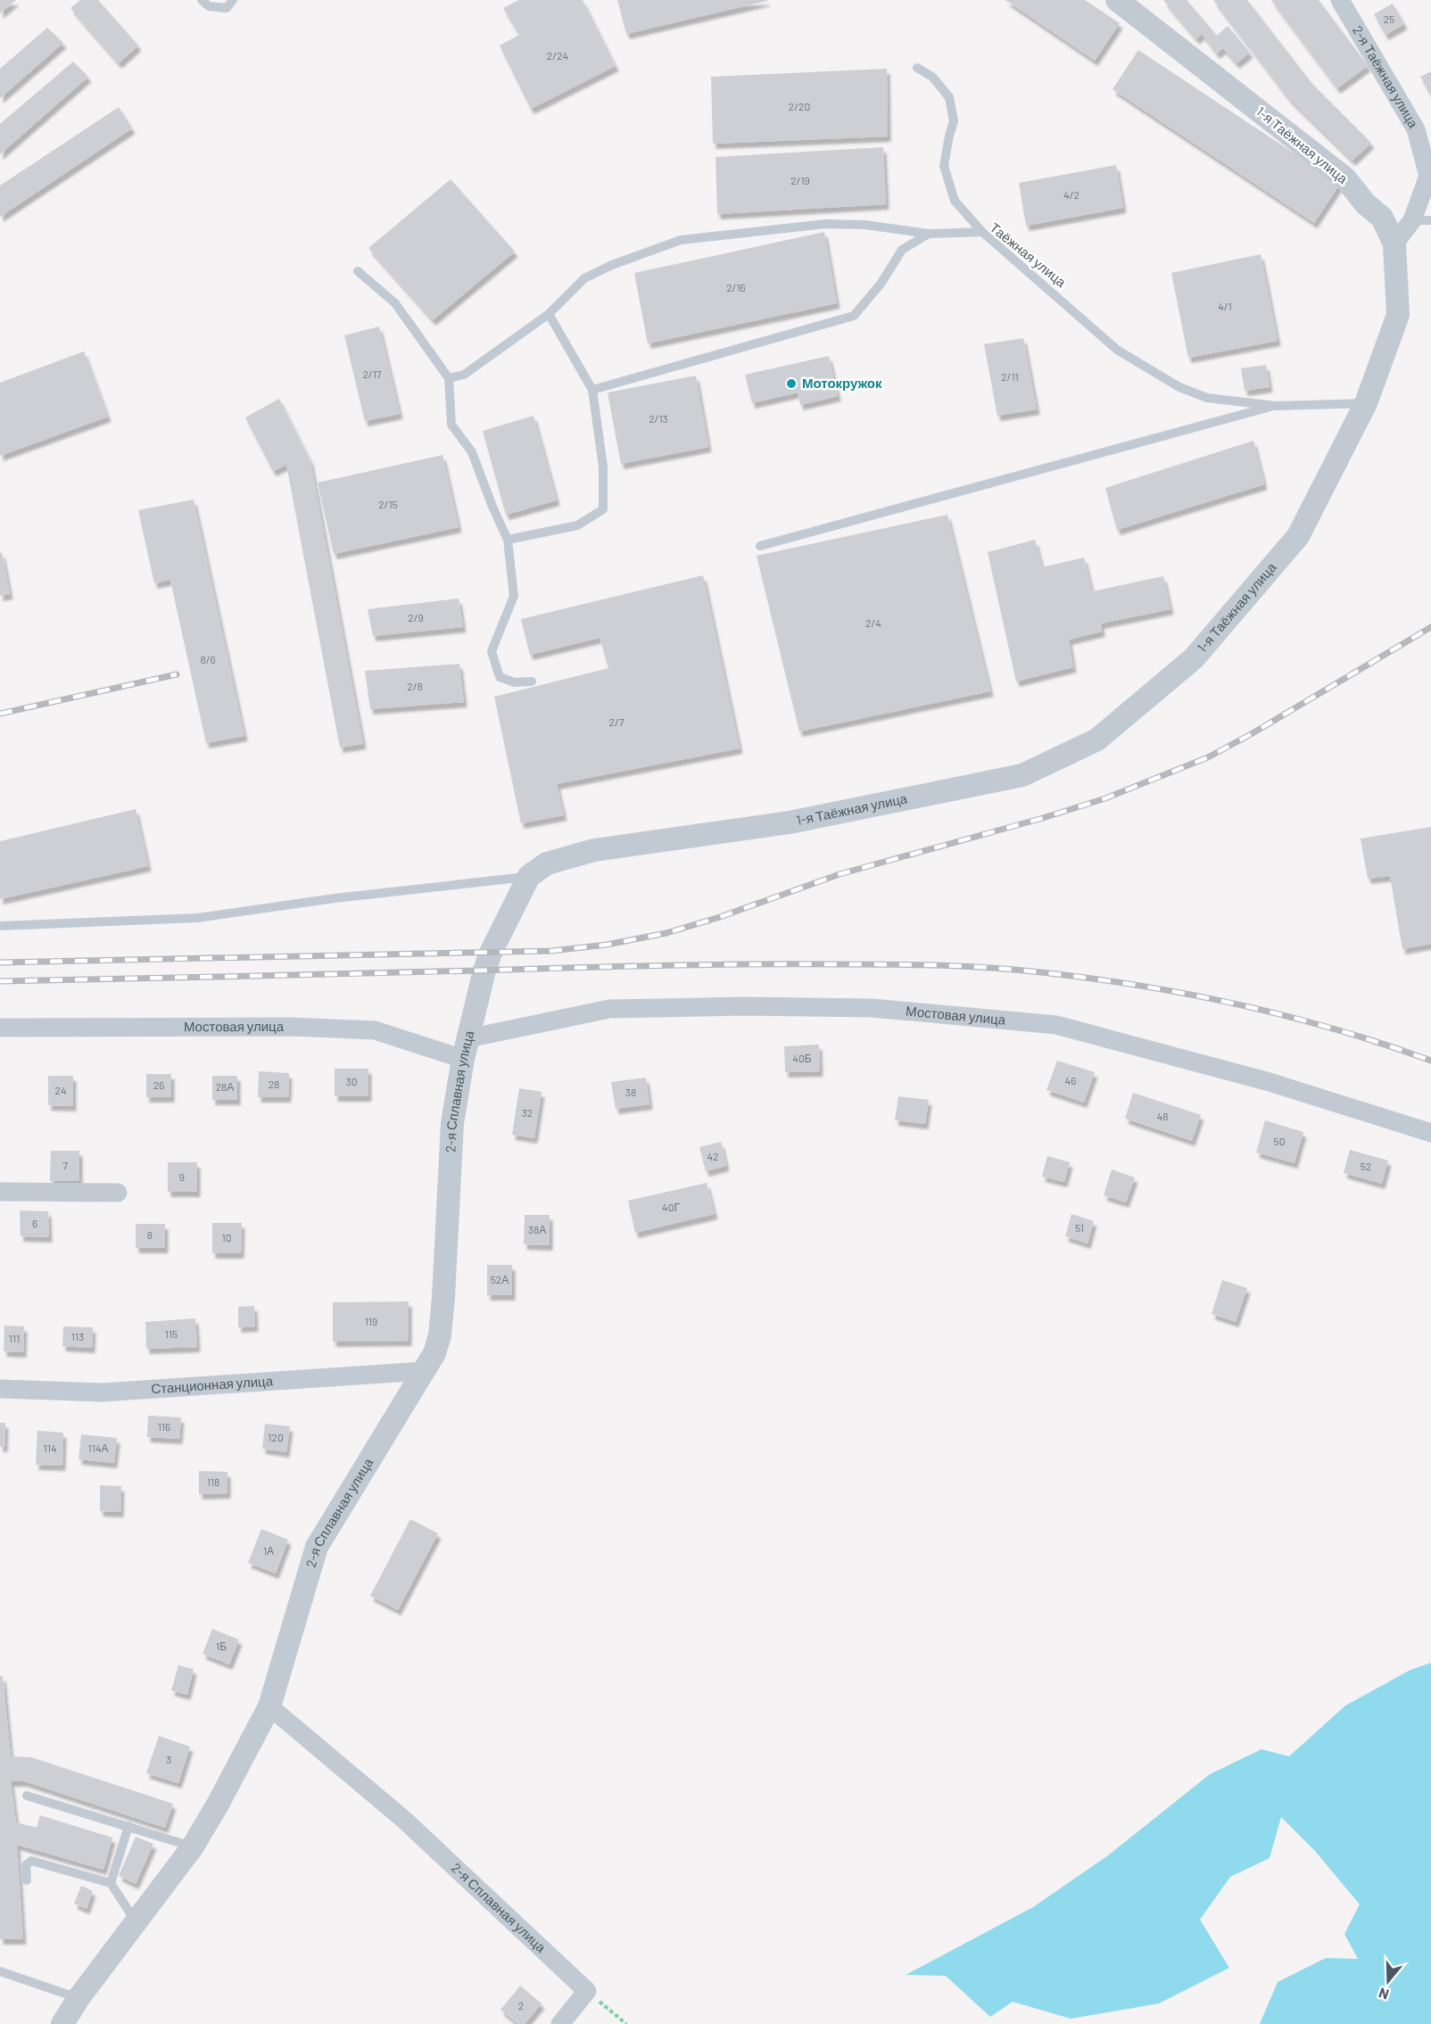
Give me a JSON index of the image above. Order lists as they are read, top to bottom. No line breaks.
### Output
{"streets":{"street":["2-я Таёжная улица","1-я Таёжная улица","Мостовая улица","2-я Сплавная улица","Станционная улица"],"lane":["Таёжная улица"]},"crossings":[["2-я Таёжная улица","1-я Таёжная улица"],["1-я Таёжная улица","Таёжная улица"],["1-я Таёжная улица","2-я Сплавная улица"],["Мостовая улица","2-я Сплавная улица"],["2-я Сплавная улица","Станционная улица"]],"places":["Мотокружок"],"house_numbers":["25","2/24","2/20","2/19","4/2","2/16","4/1","2/17","2/11","2/13","2/15","2/9","2/4","8/6","2/8","2/7","40Б","46","30","28","26","28А","24","38","32","48","50","42","7","52","9","40Г","6","51","38А","8","10","52А","119","115","113","111","116","120","114","114А","118","1А","1Б","3","2"],"north":"bottom"}
